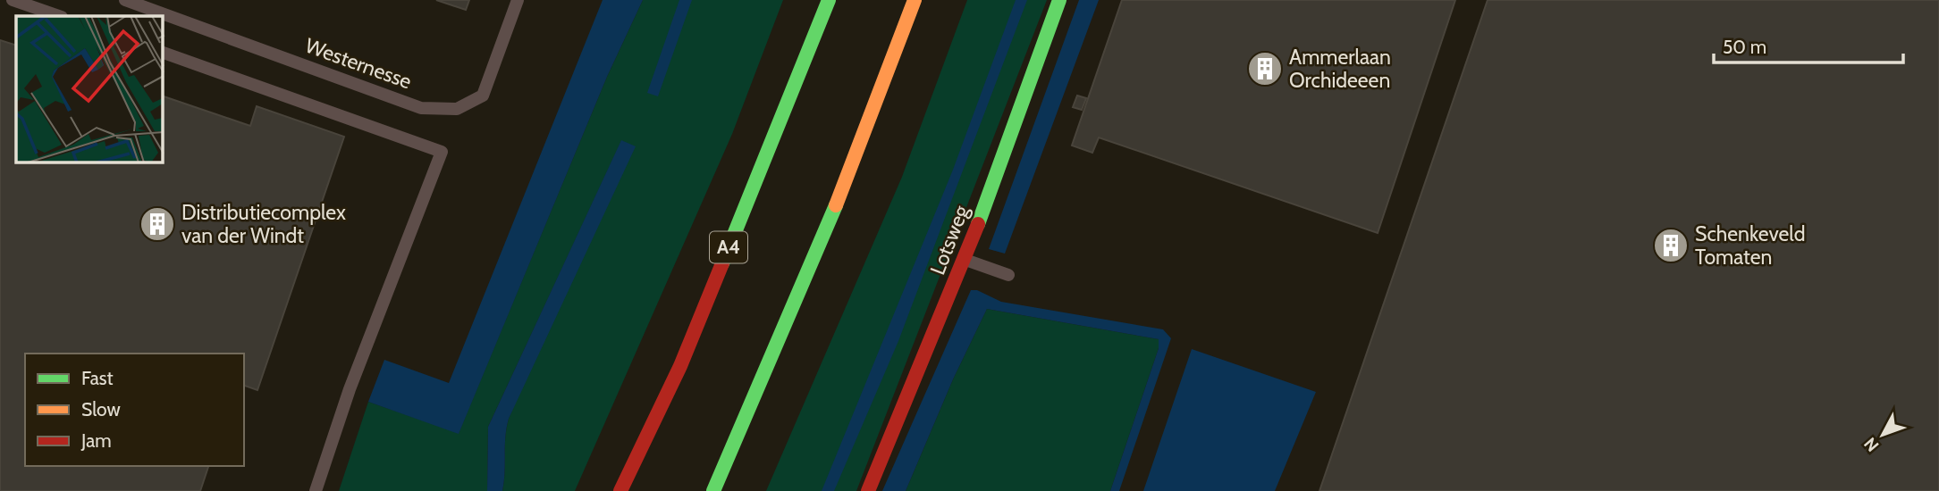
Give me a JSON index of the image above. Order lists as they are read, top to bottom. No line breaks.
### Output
{"streets":{"main road":["Lotsweg","A4"],"lane":["Westernesse"]},"places":{"building":["Ammerlaan Orchideeen","Distributiecomplex van der Windt","Schenkeveld Tomaten"]},"legend":["Fast","Slow","Jam"],"scale_bar":"50 m","north":"bottom left"}
